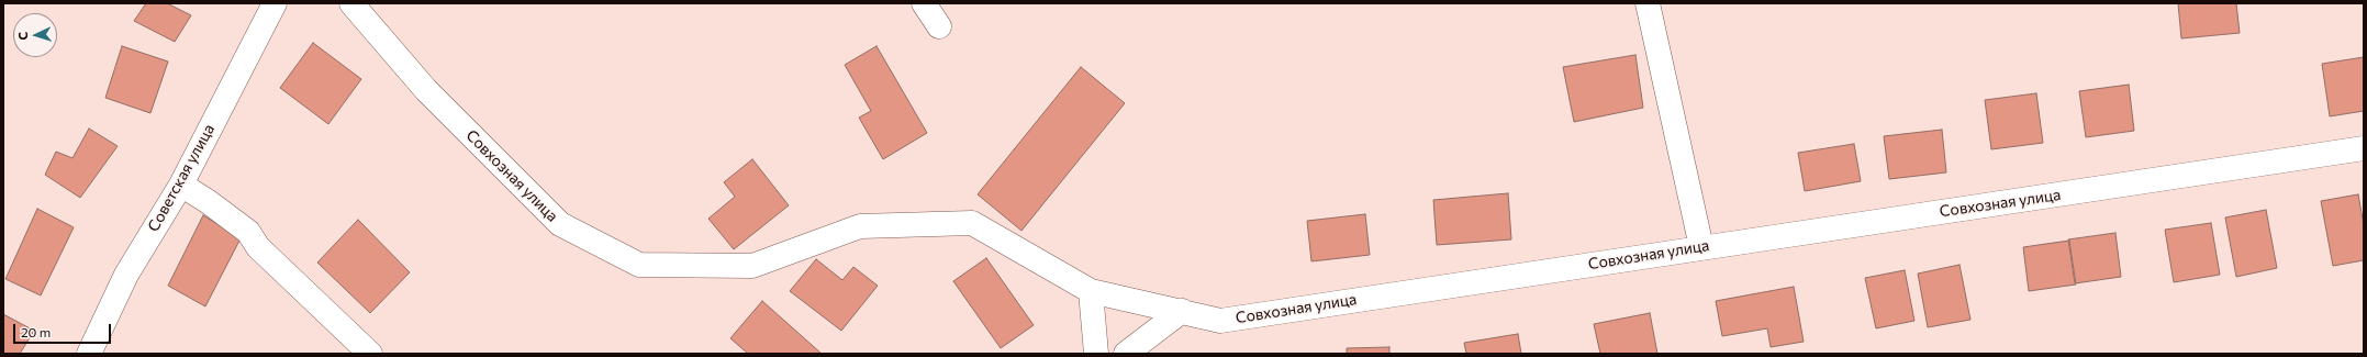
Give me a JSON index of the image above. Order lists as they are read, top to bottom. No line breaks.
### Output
{"streets":{"street":["Совхозная улица","Советская улица"]},"scale_bar":"20 m","north":"left"}
